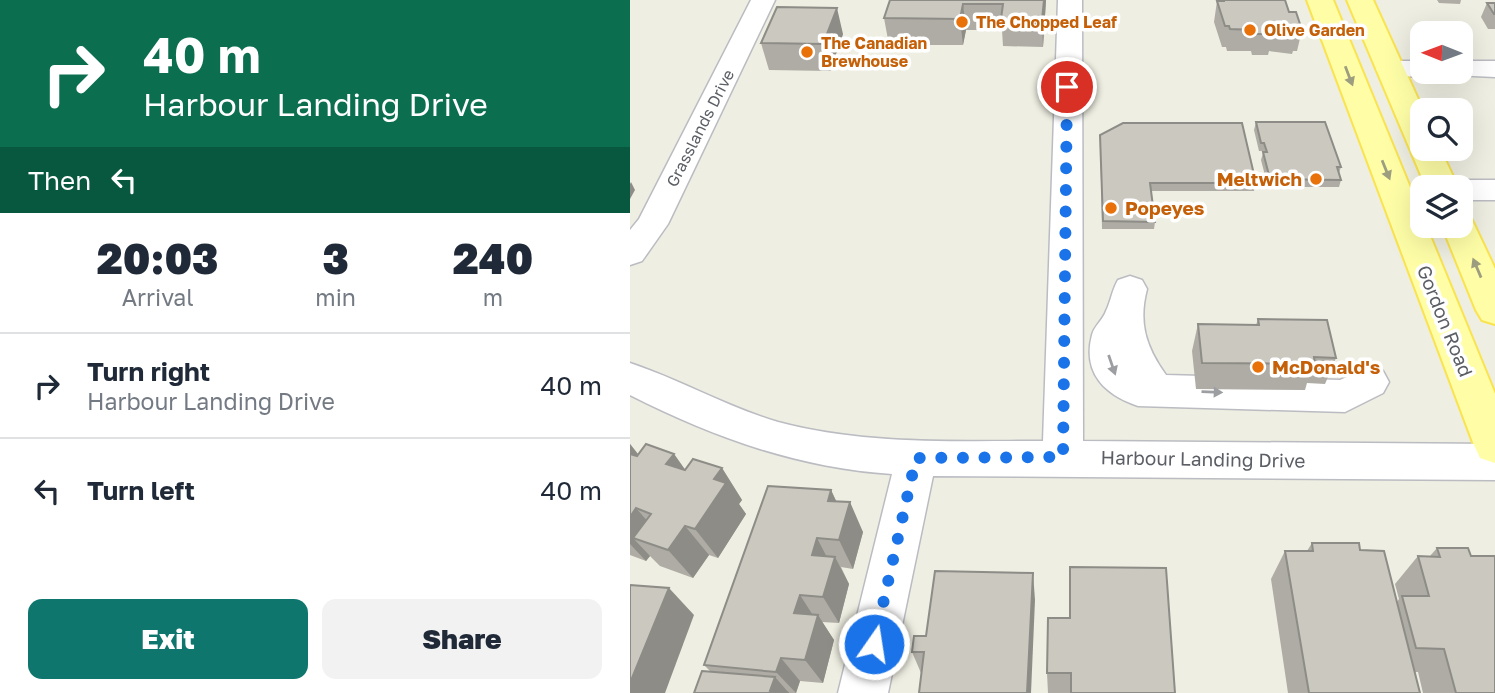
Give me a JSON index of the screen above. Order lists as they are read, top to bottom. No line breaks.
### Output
{"streets":{"main road":["Gordon Road"],"street":["Grasslands Drive","Harbour Landing Drive"]},"places":["The Chopped Leaf","Olive Garden","The Canadian Brewhouse","Meltwich","Popeyes","McDonald's"],"north":"left","page":{"turn":["40 m","Harbour Landing Drive"],"then":"Then","eta":["20:03","Arrival","3","min","240","m"],"list":[{"name":"Turn right","note":"Harbour Landing Drive","value":"40 m"},{"name":"Turn left","value":"40 m"}],"buttons":["Exit","Share"]}}
